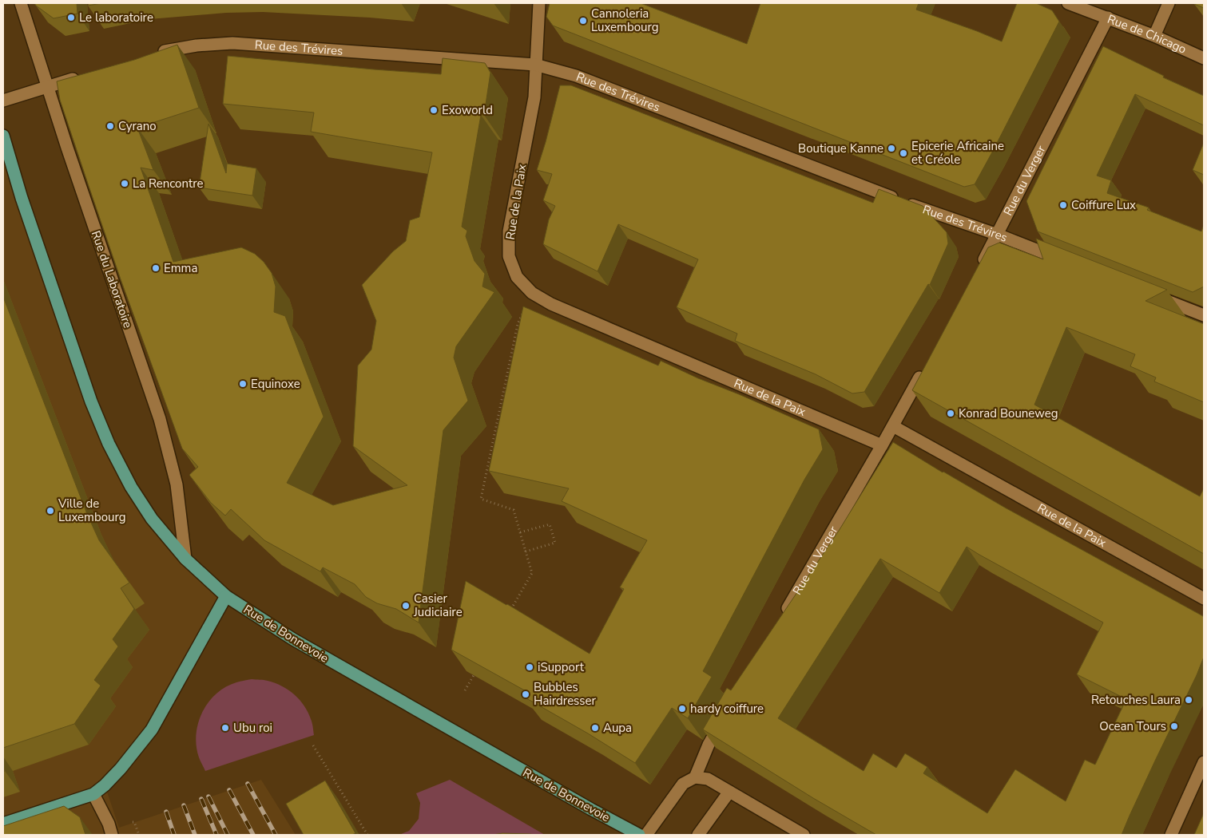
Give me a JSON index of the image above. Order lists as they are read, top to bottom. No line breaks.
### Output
{"streets":{"main road":["Rue de Bonnevoie"],"street":["Rue de Chicago","Rue des Trévires","Rue du Verger","Rue de la Paix","Rue du Laboratoire"]},"crossings":[["Rue de Chicago","Rue du Verger"],["Rue des Trévires","Rue du Verger"],["Rue des Trévires","Rue de la Paix"],["Rue du Verger","Rue de la Paix"]],"places":["Le laboratoire","Cannoleria Luxembourg","Exoworld","Cyrano","Boutique Kanne","Epicerie Africaine et Créole","La Rencontre","Coiffure Lux","Emma","Equinoxe","Konrad Bouneweg","Ville de Luxembourg","Casier Judiciaire","iSupport","Bubbles Hairdresser","Retouches Laura","hardy coiffure","Ocean Tours","Ubu roi","Aupa"]}
